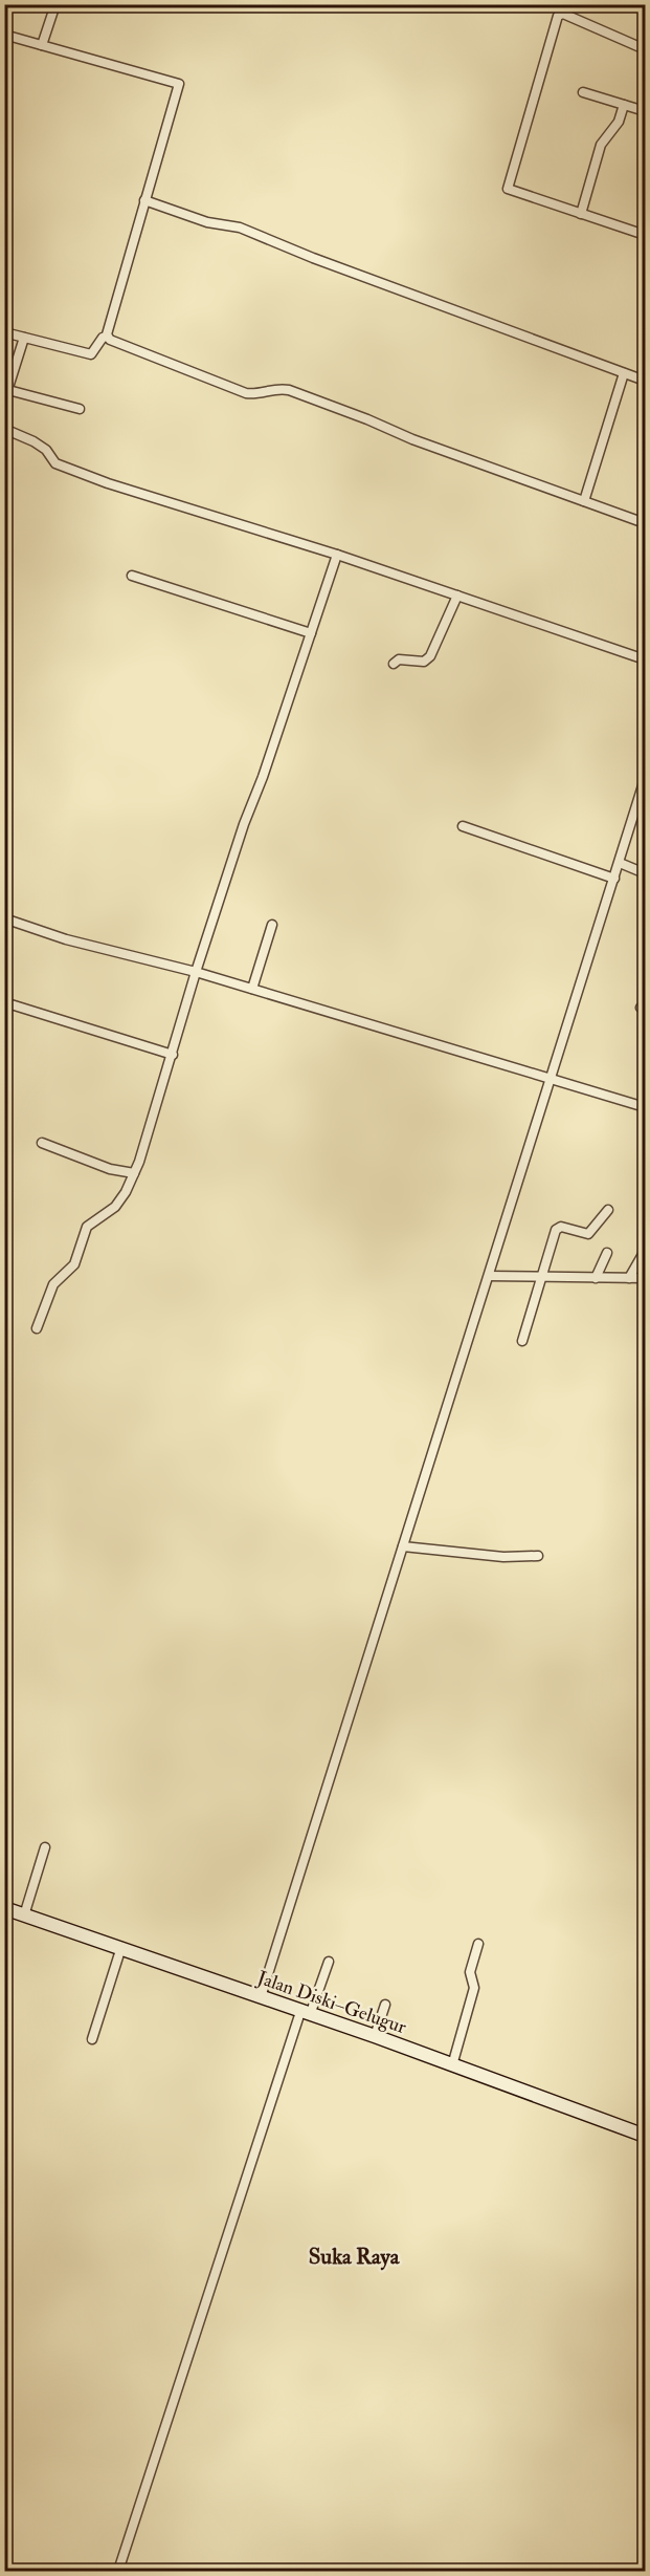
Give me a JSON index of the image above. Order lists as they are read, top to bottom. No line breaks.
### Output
{"streets":{"main road":["Jalan Diski–Gelugur"]},"districts":["Suka Raya"]}
